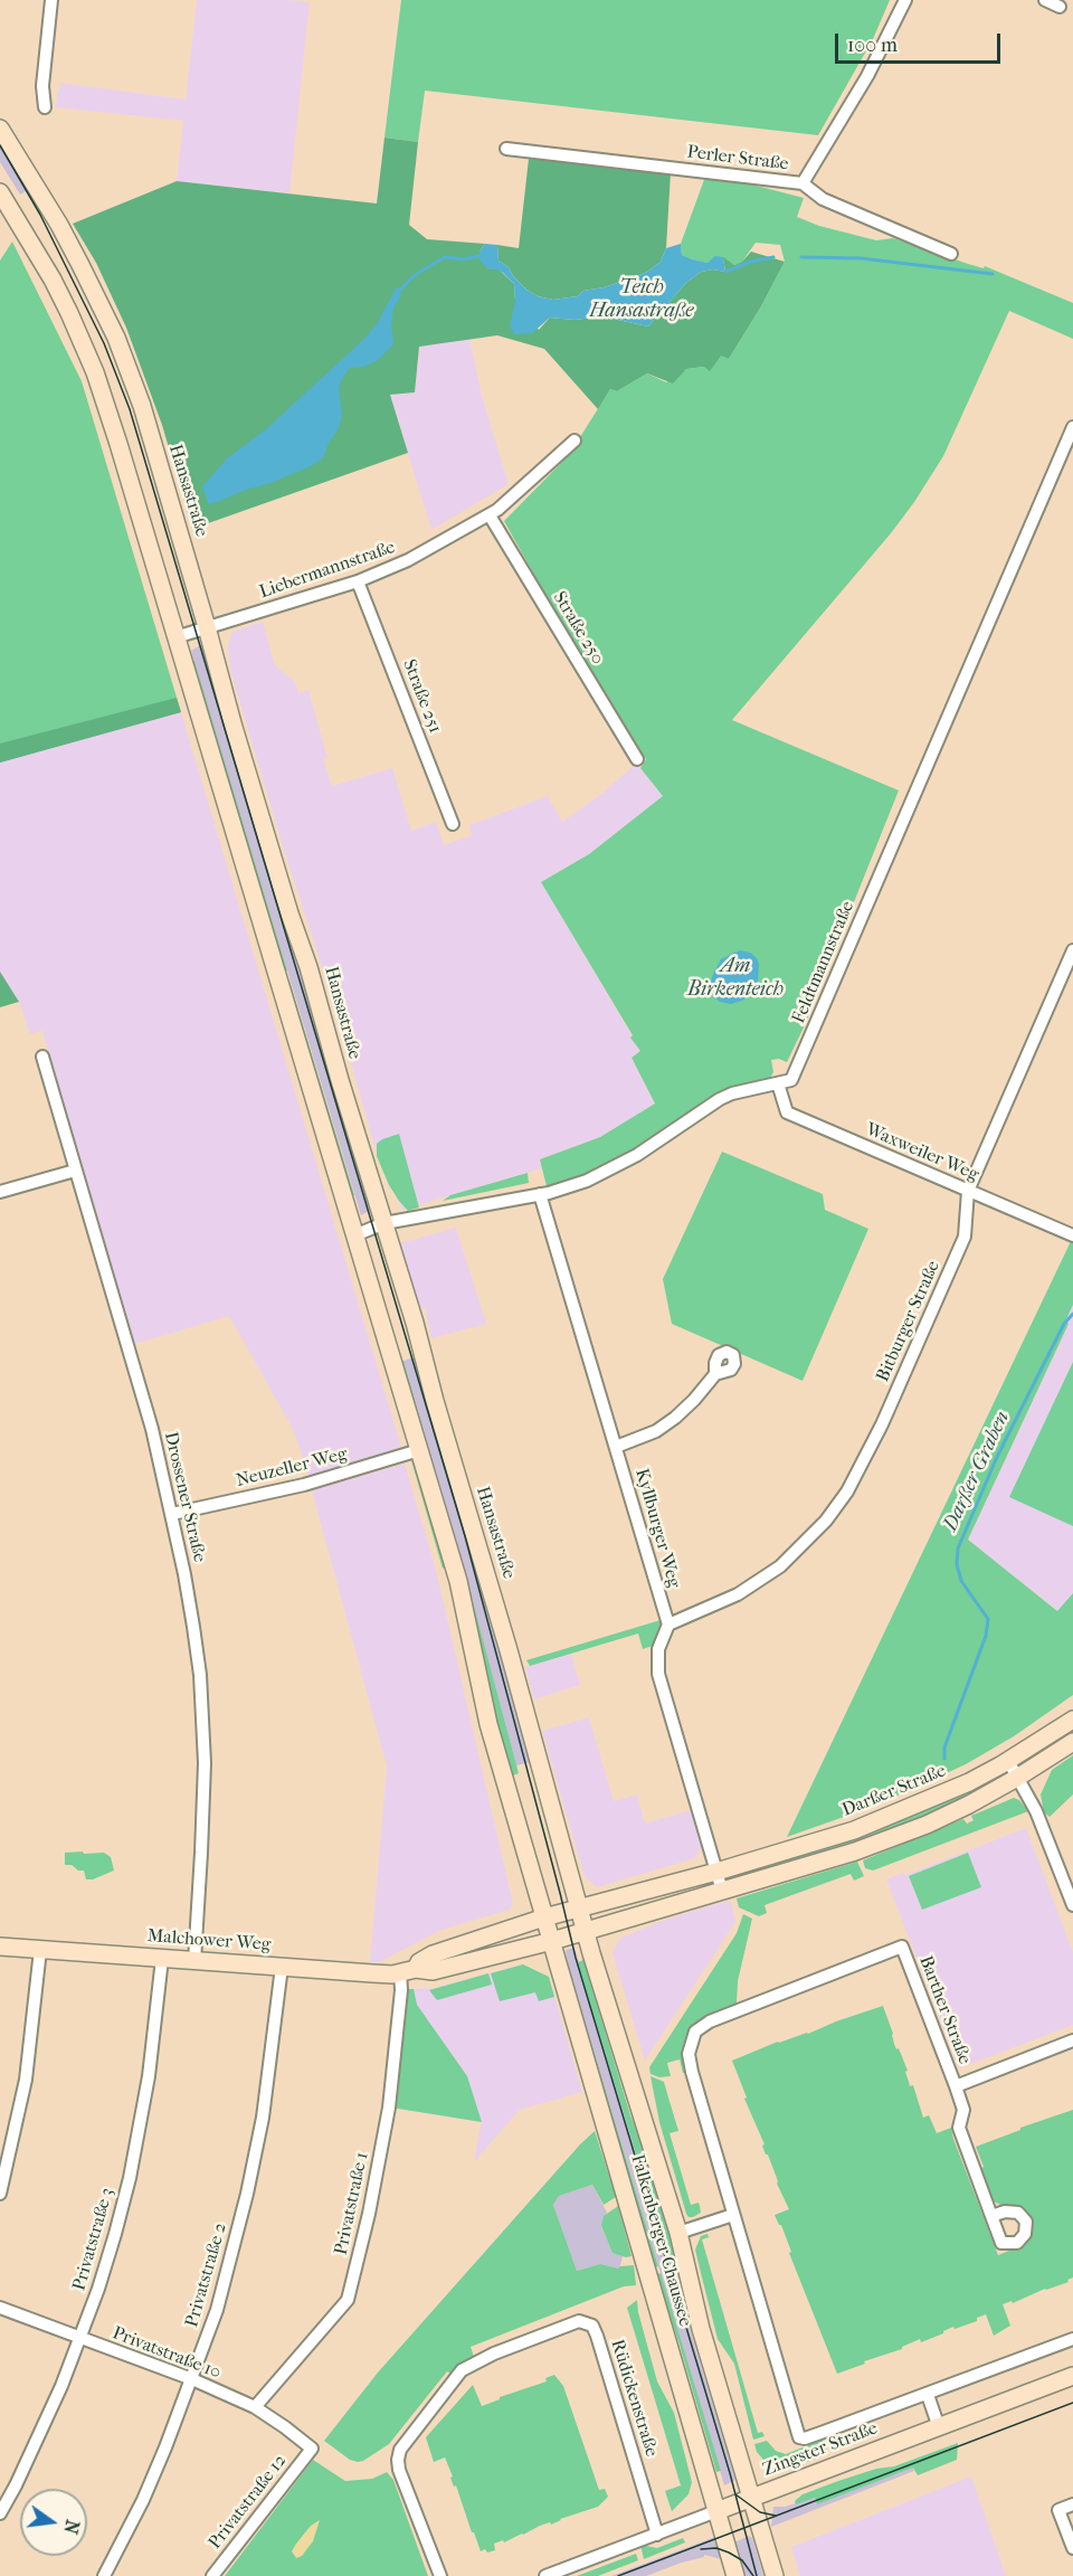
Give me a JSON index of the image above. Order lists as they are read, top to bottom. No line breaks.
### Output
{"streets":{"main road":["Hansastraße","Darßer Straße","Malchower Weg","Falkenberger Chaussee","Zingster Straße"],"street":["Perler Straße","Liebermannstraße","Straße 250","Straße 251","Feldtmannstraße","Waxweiler Weg","Bitburger Straße","Neuzeller Weg","Drossener Straße","Kyllburger Weg","Barther Straße","Privatstraße 1","Privatstraße 3","Privatstraße 2","Privatstraße 10","Rüdickenstraße","Privatstraße 12"]},"crossings":[["Hansastraße","Liebermannstraße"],["Hansastraße","Darßer Straße"],["Hansastraße","Falkenberger Chaussee"],["Liebermannstraße","Straße 250"],["Liebermannstraße","Straße 251"],["Feldtmannstraße","Waxweiler Weg"],["Waxweiler Weg","Bitburger Straße"],["Bitburger Straße","Kyllburger Weg"],["Neuzeller Weg","Drossener Straße"],["Drossener Straße","Malchower Weg"],["Darßer Straße","Falkenberger Chaussee"],["Malchower Weg","Privatstraße 1"],["Malchower Weg","Privatstraße 3"],["Malchower Weg","Falkenberger Chaussee"],["Malchower Weg","Privatstraße 2"],["Barther Straße","Falkenberger Chaussee"],["Barther Straße","Zingster Straße"],["Privatstraße 1","Privatstraße 10"],["Privatstraße 3","Privatstraße 10"],["Falkenberger Chaussee","Zingster Straße"],["Privatstraße 2","Privatstraße 10"],["Privatstraße 10","Privatstraße 12"]],"water":["Teich Hansastraße","Am Birkenteich","Darßer Graben"],"scale_bar":"100 m","north":"right"}
